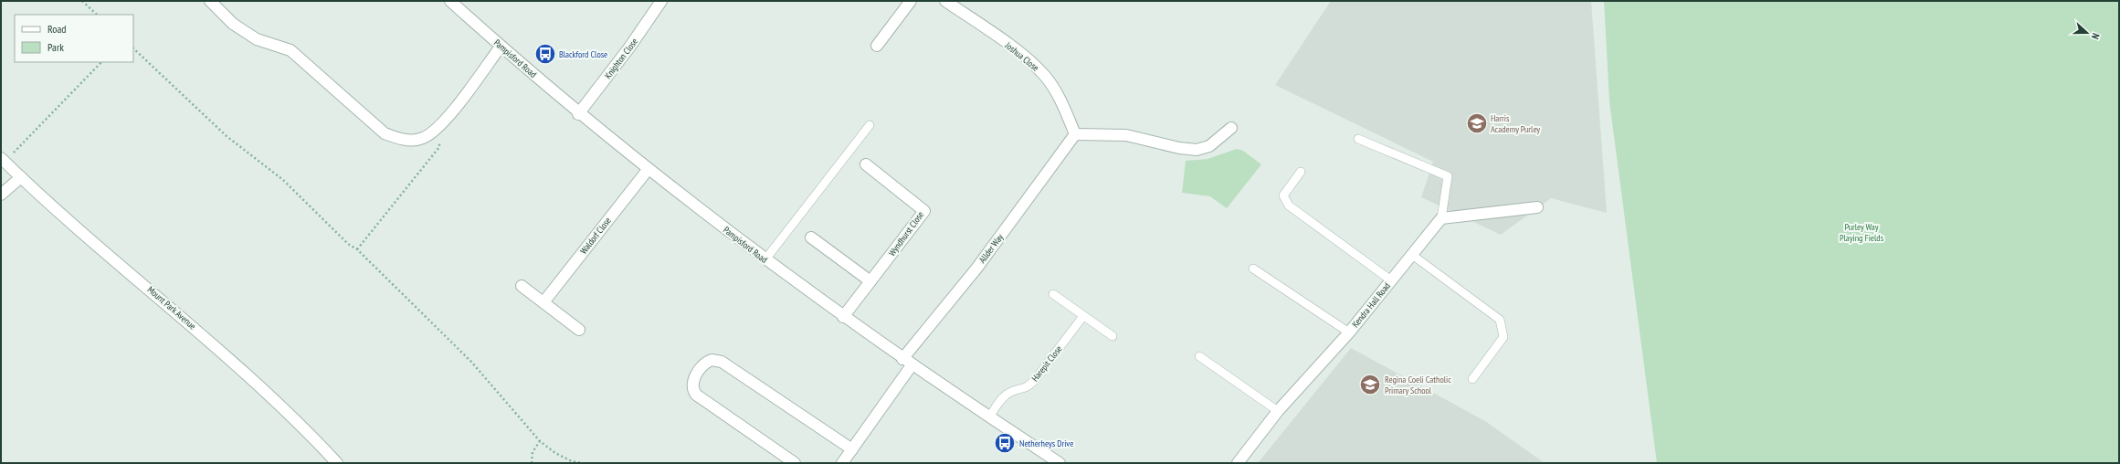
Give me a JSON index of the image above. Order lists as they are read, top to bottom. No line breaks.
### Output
{"streets":{"street":["Joshua Close","Pampisford Road","Knighton Close","Wyndhurst Close","Waldorf Close","Allder Way","Kendra Hall Road","Mount Park Avenue"],"lane":["Harepit Close"]},"crossings":[["Joshua Close","Allder Way"],["Pampisford Road","Knighton Close"],["Pampisford Road","Wyndhurst Close"],["Pampisford Road","Waldorf Close"],["Pampisford Road","Allder Way"],["Pampisford Road","Harepit Close"]],"parks":["Purley Way Playing Fields"],"places":{"bus stop":["Blackford Close","Netherheys Drive"],"school or university":["Harris Academy Purley","Regina Coeli Catholic Primary School"]},"legend":["Road","Park"],"north":"right"}
